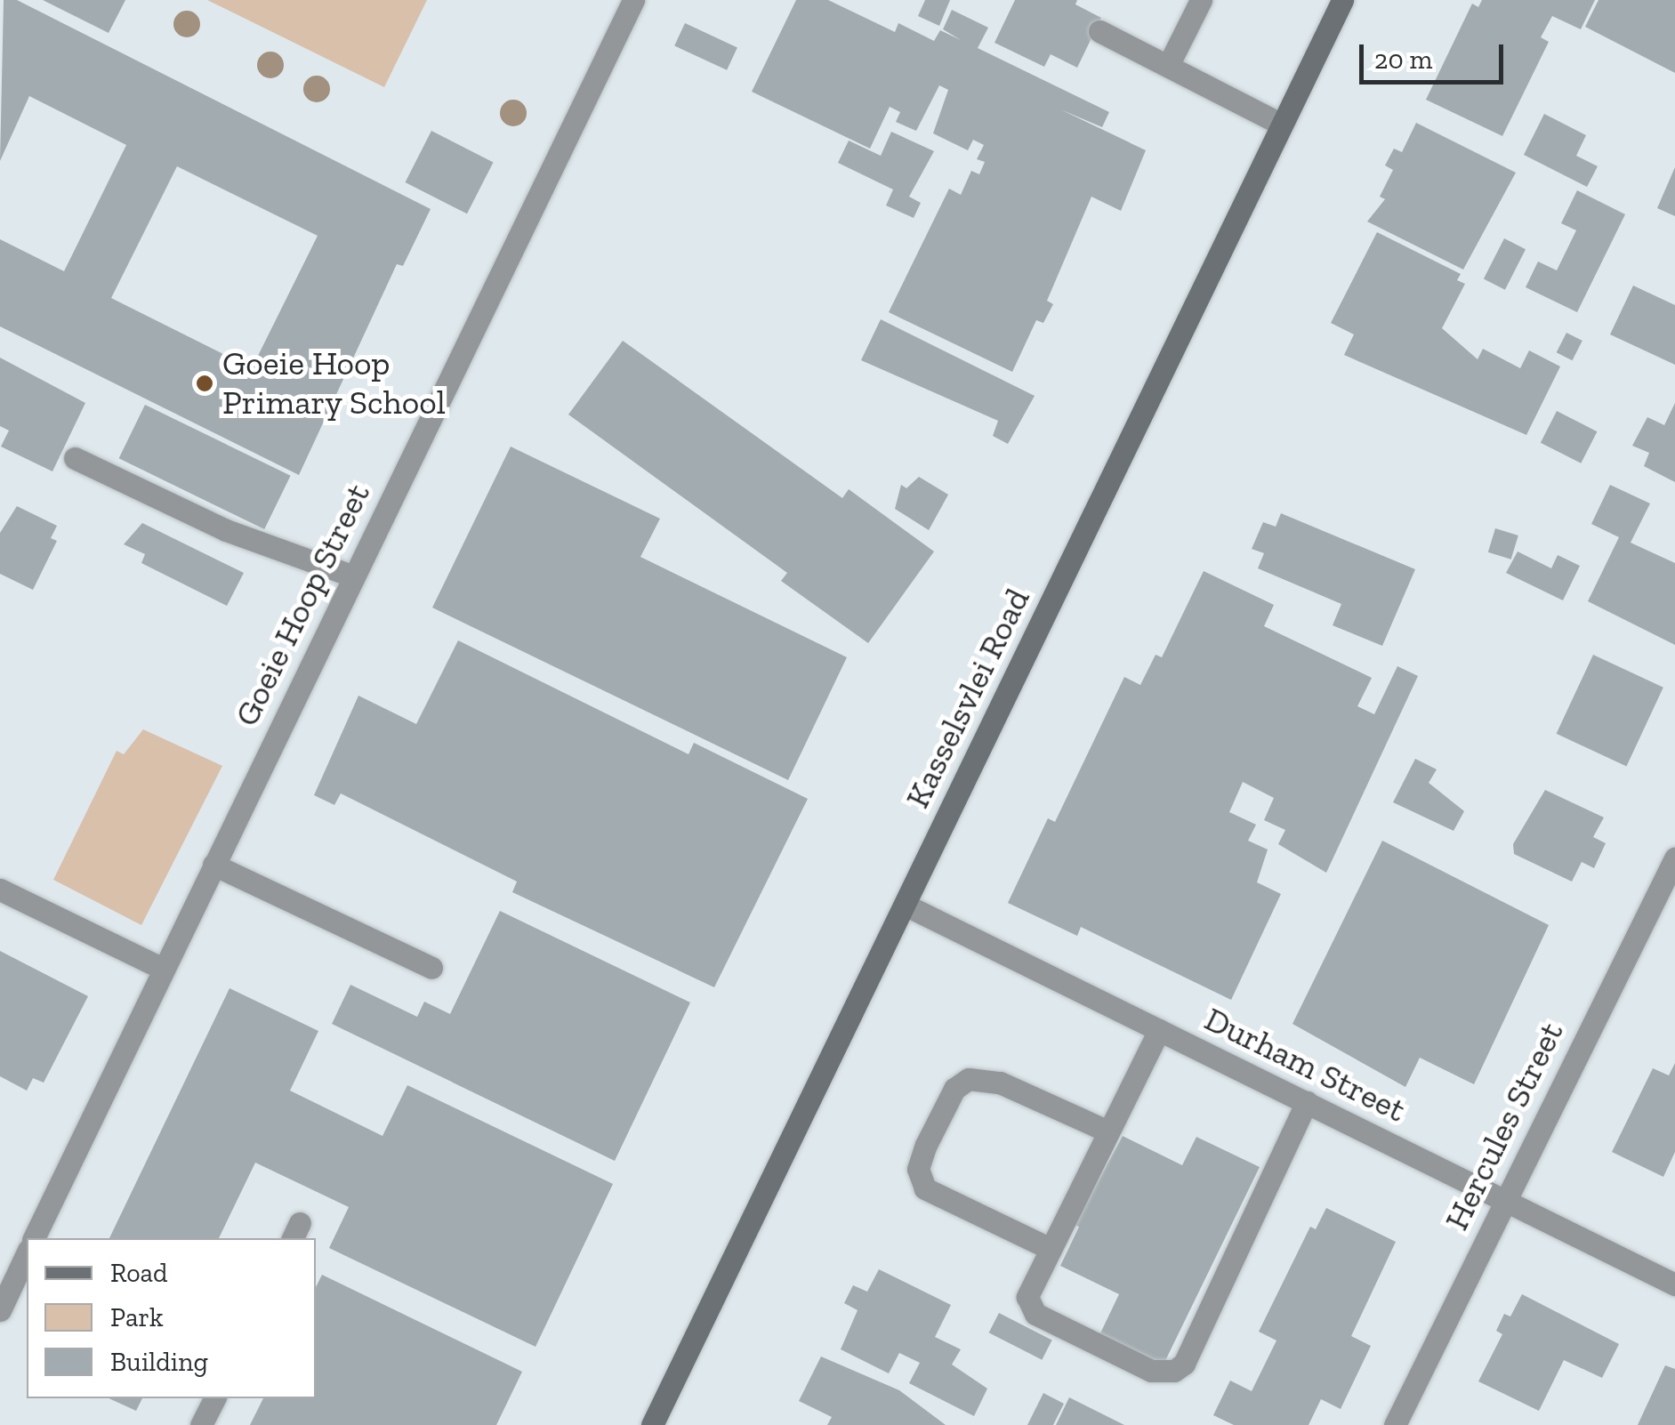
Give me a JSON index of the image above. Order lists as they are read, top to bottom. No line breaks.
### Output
{"streets":{"street":["Goeie Hoop Street","Kasselsvlei Road","Durham Street","Hercules Street"]},"crossings":[["Kasselsvlei Road","Durham Street"],["Durham Street","Hercules Street"]],"places":["Goeie Hoop Primary School"],"legend":["Road","Park","Building"],"scale_bar":"20 m"}
